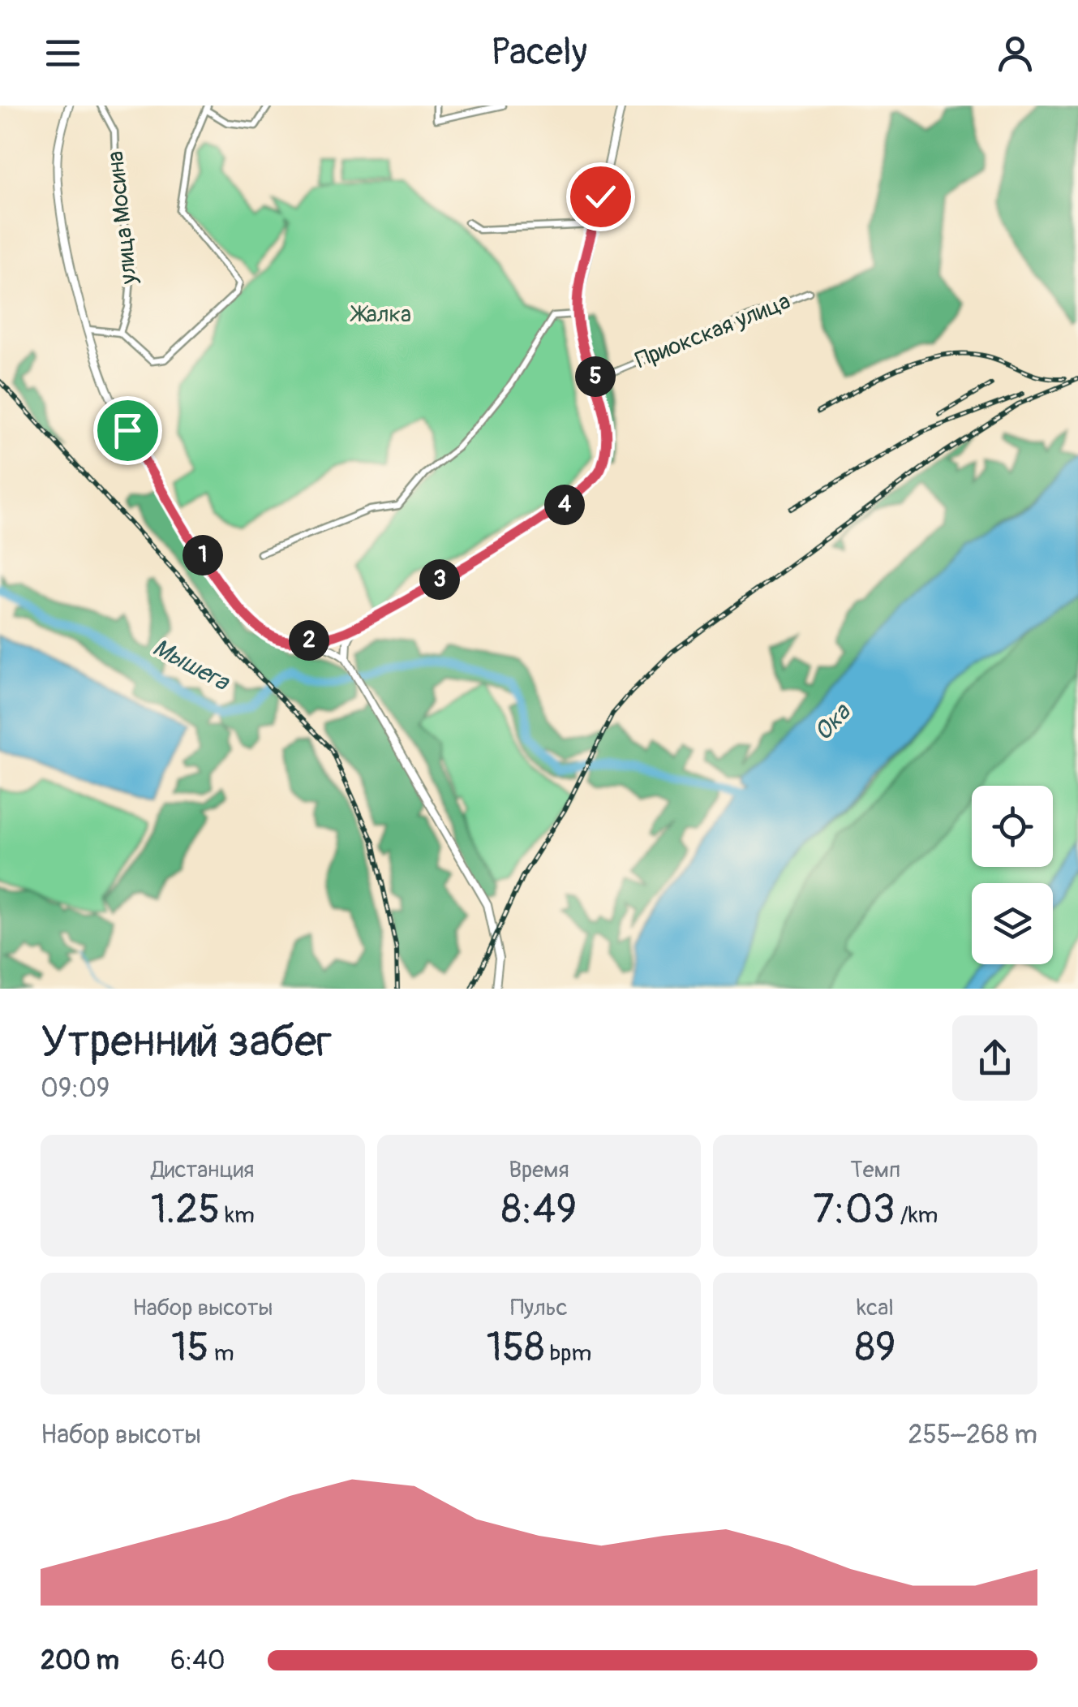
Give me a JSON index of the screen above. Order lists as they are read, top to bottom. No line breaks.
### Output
{"streets":{"street":["улица Мосина","Приокская улица"]},"water":["Мышега","Ока"],"parks":["Жалка"],"page":{"header":"Pacely","pins":["5","4","1","3","2"],"heading":["Утренний забег","09:09"],"stats":[["Дистанция","1.25 km"],["Время","8:49"],["Темп","7:03 /km"],["Набор высоты","15 m"],["Пульс","158 bpm"],["kcal","89"]],"chart":["Набор высоты","255–268 m"],"list":[{"name":"200 m","note":"6:40"}]}}
